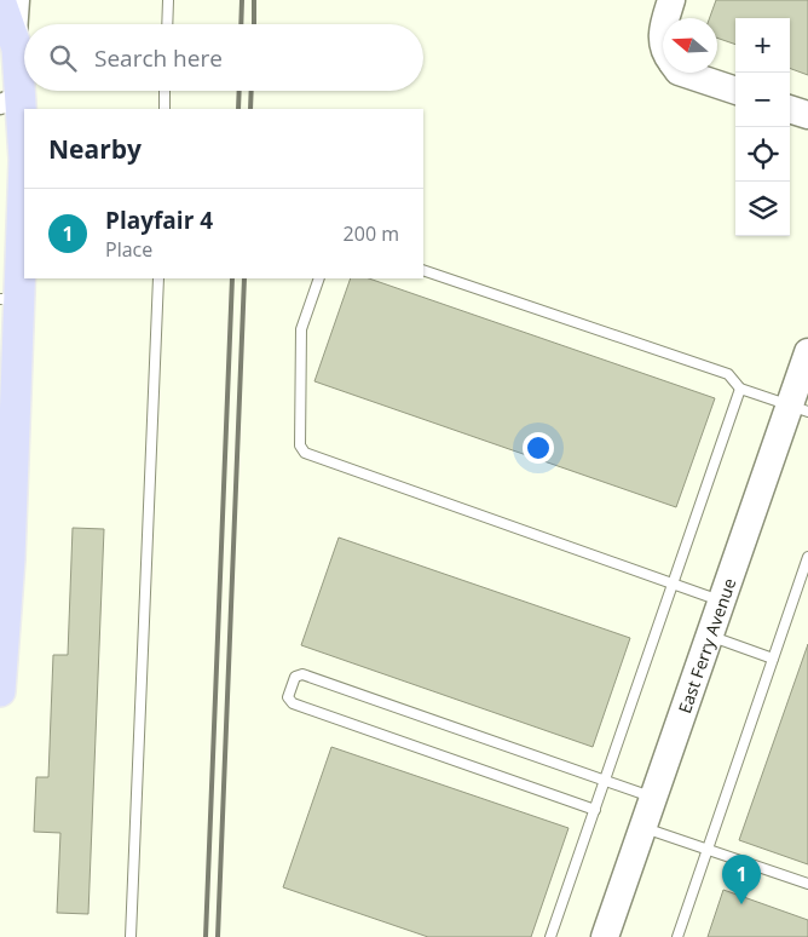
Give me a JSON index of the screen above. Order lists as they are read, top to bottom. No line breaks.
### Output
{"streets":{"street":["East Ferry Avenue"]},"north":"left","page":{"map_buttons":["+","−"],"search":"Search here","heading":"Nearby","list":[{"mark":"1","name":"Playfair 4","note":"Place","value":"200 m"}],"pins":"1"}}
